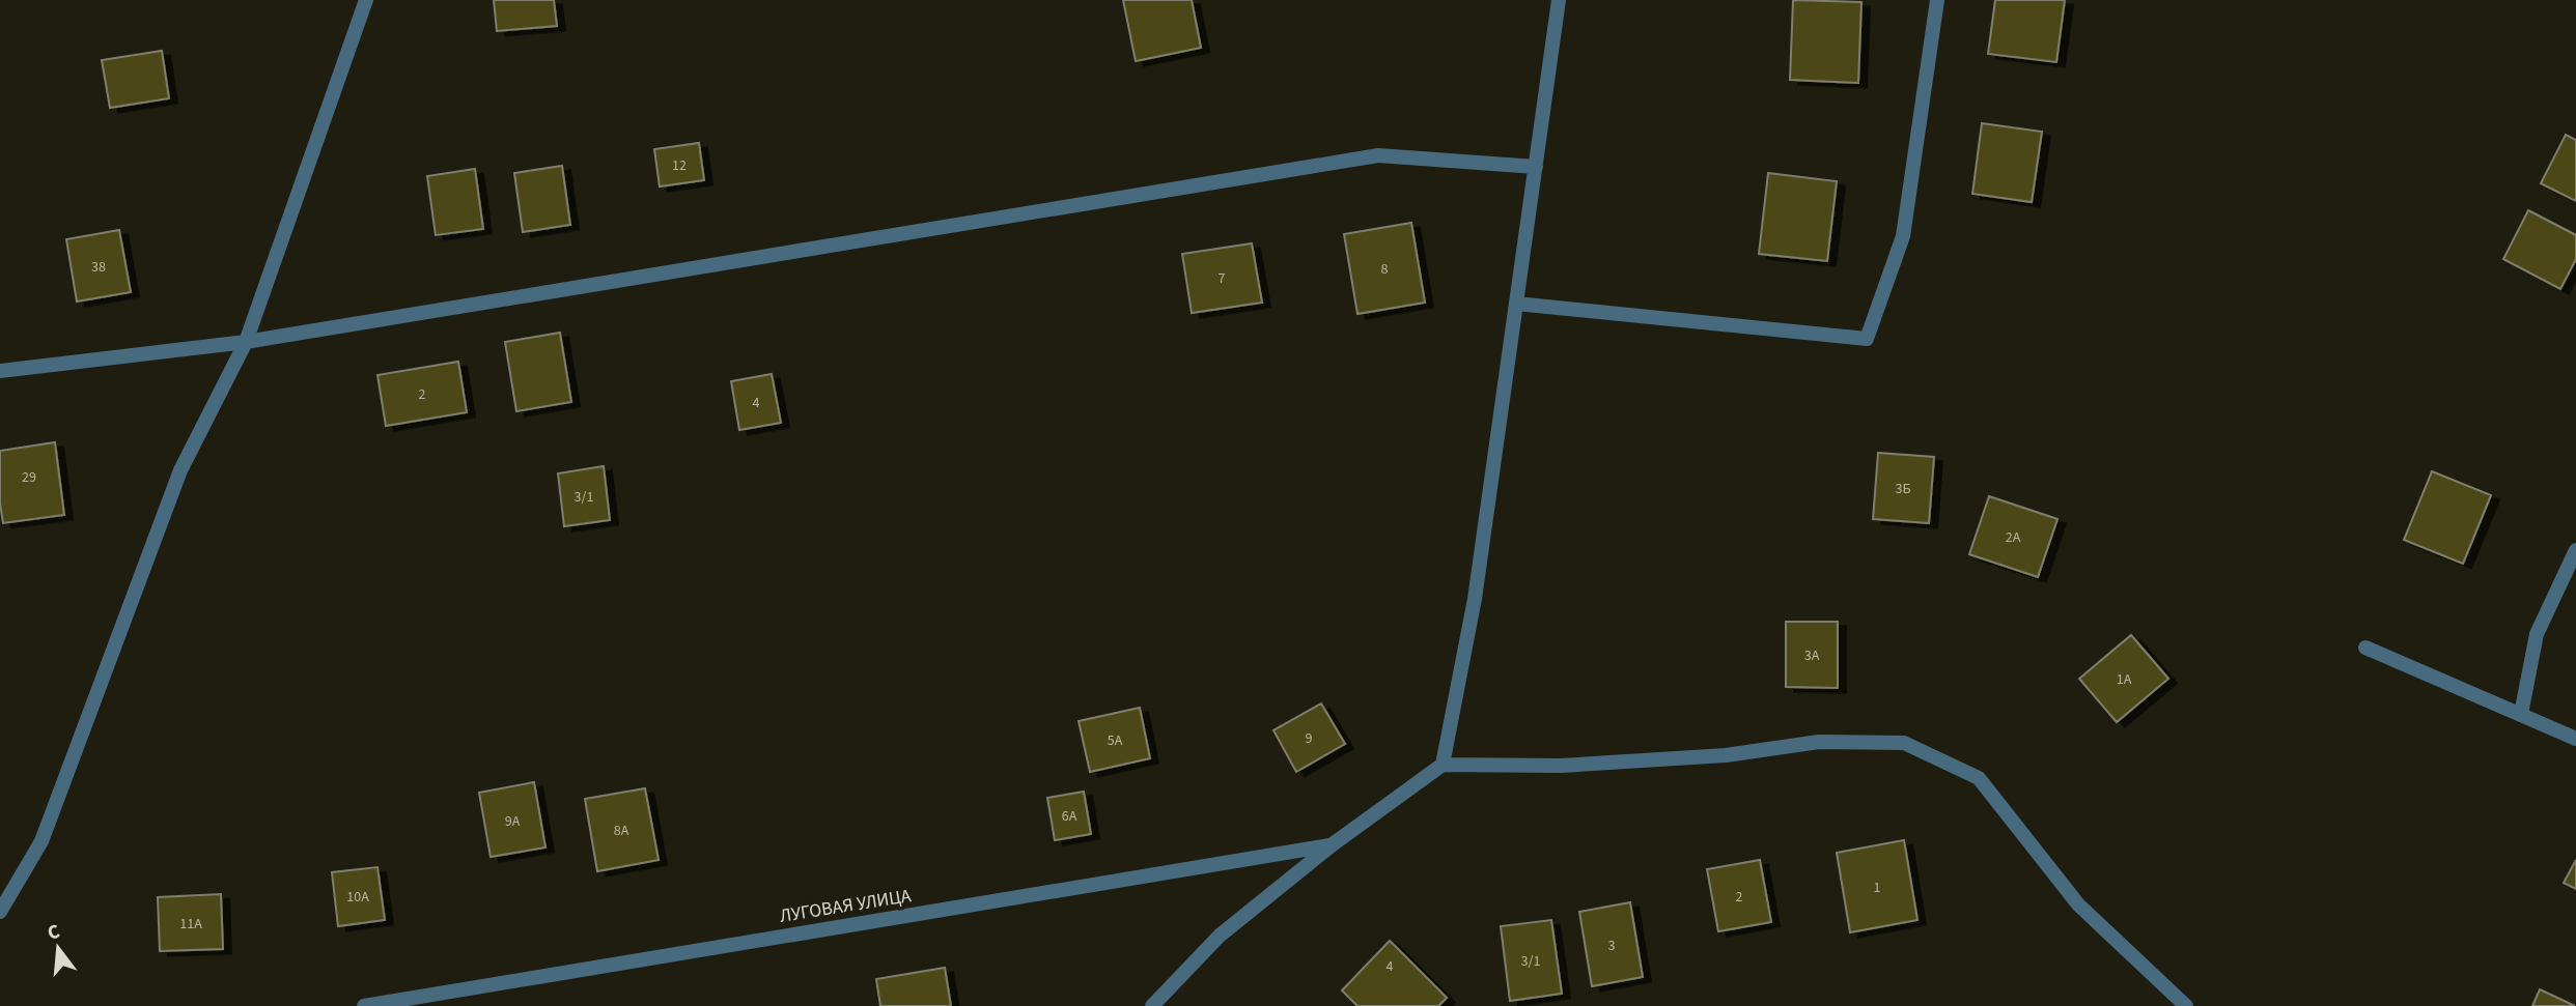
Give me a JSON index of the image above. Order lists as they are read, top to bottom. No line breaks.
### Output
{"streets":{"street":["ЛУГОВАЯ УЛИЦА"]},"house_numbers":["12","38","8","7","2","4","29","3Б","3/1","2А","3А","1А","9","5А","6А","9А","8А","1","10А","2","11А","3","3/1","4"],"north":"top"}
